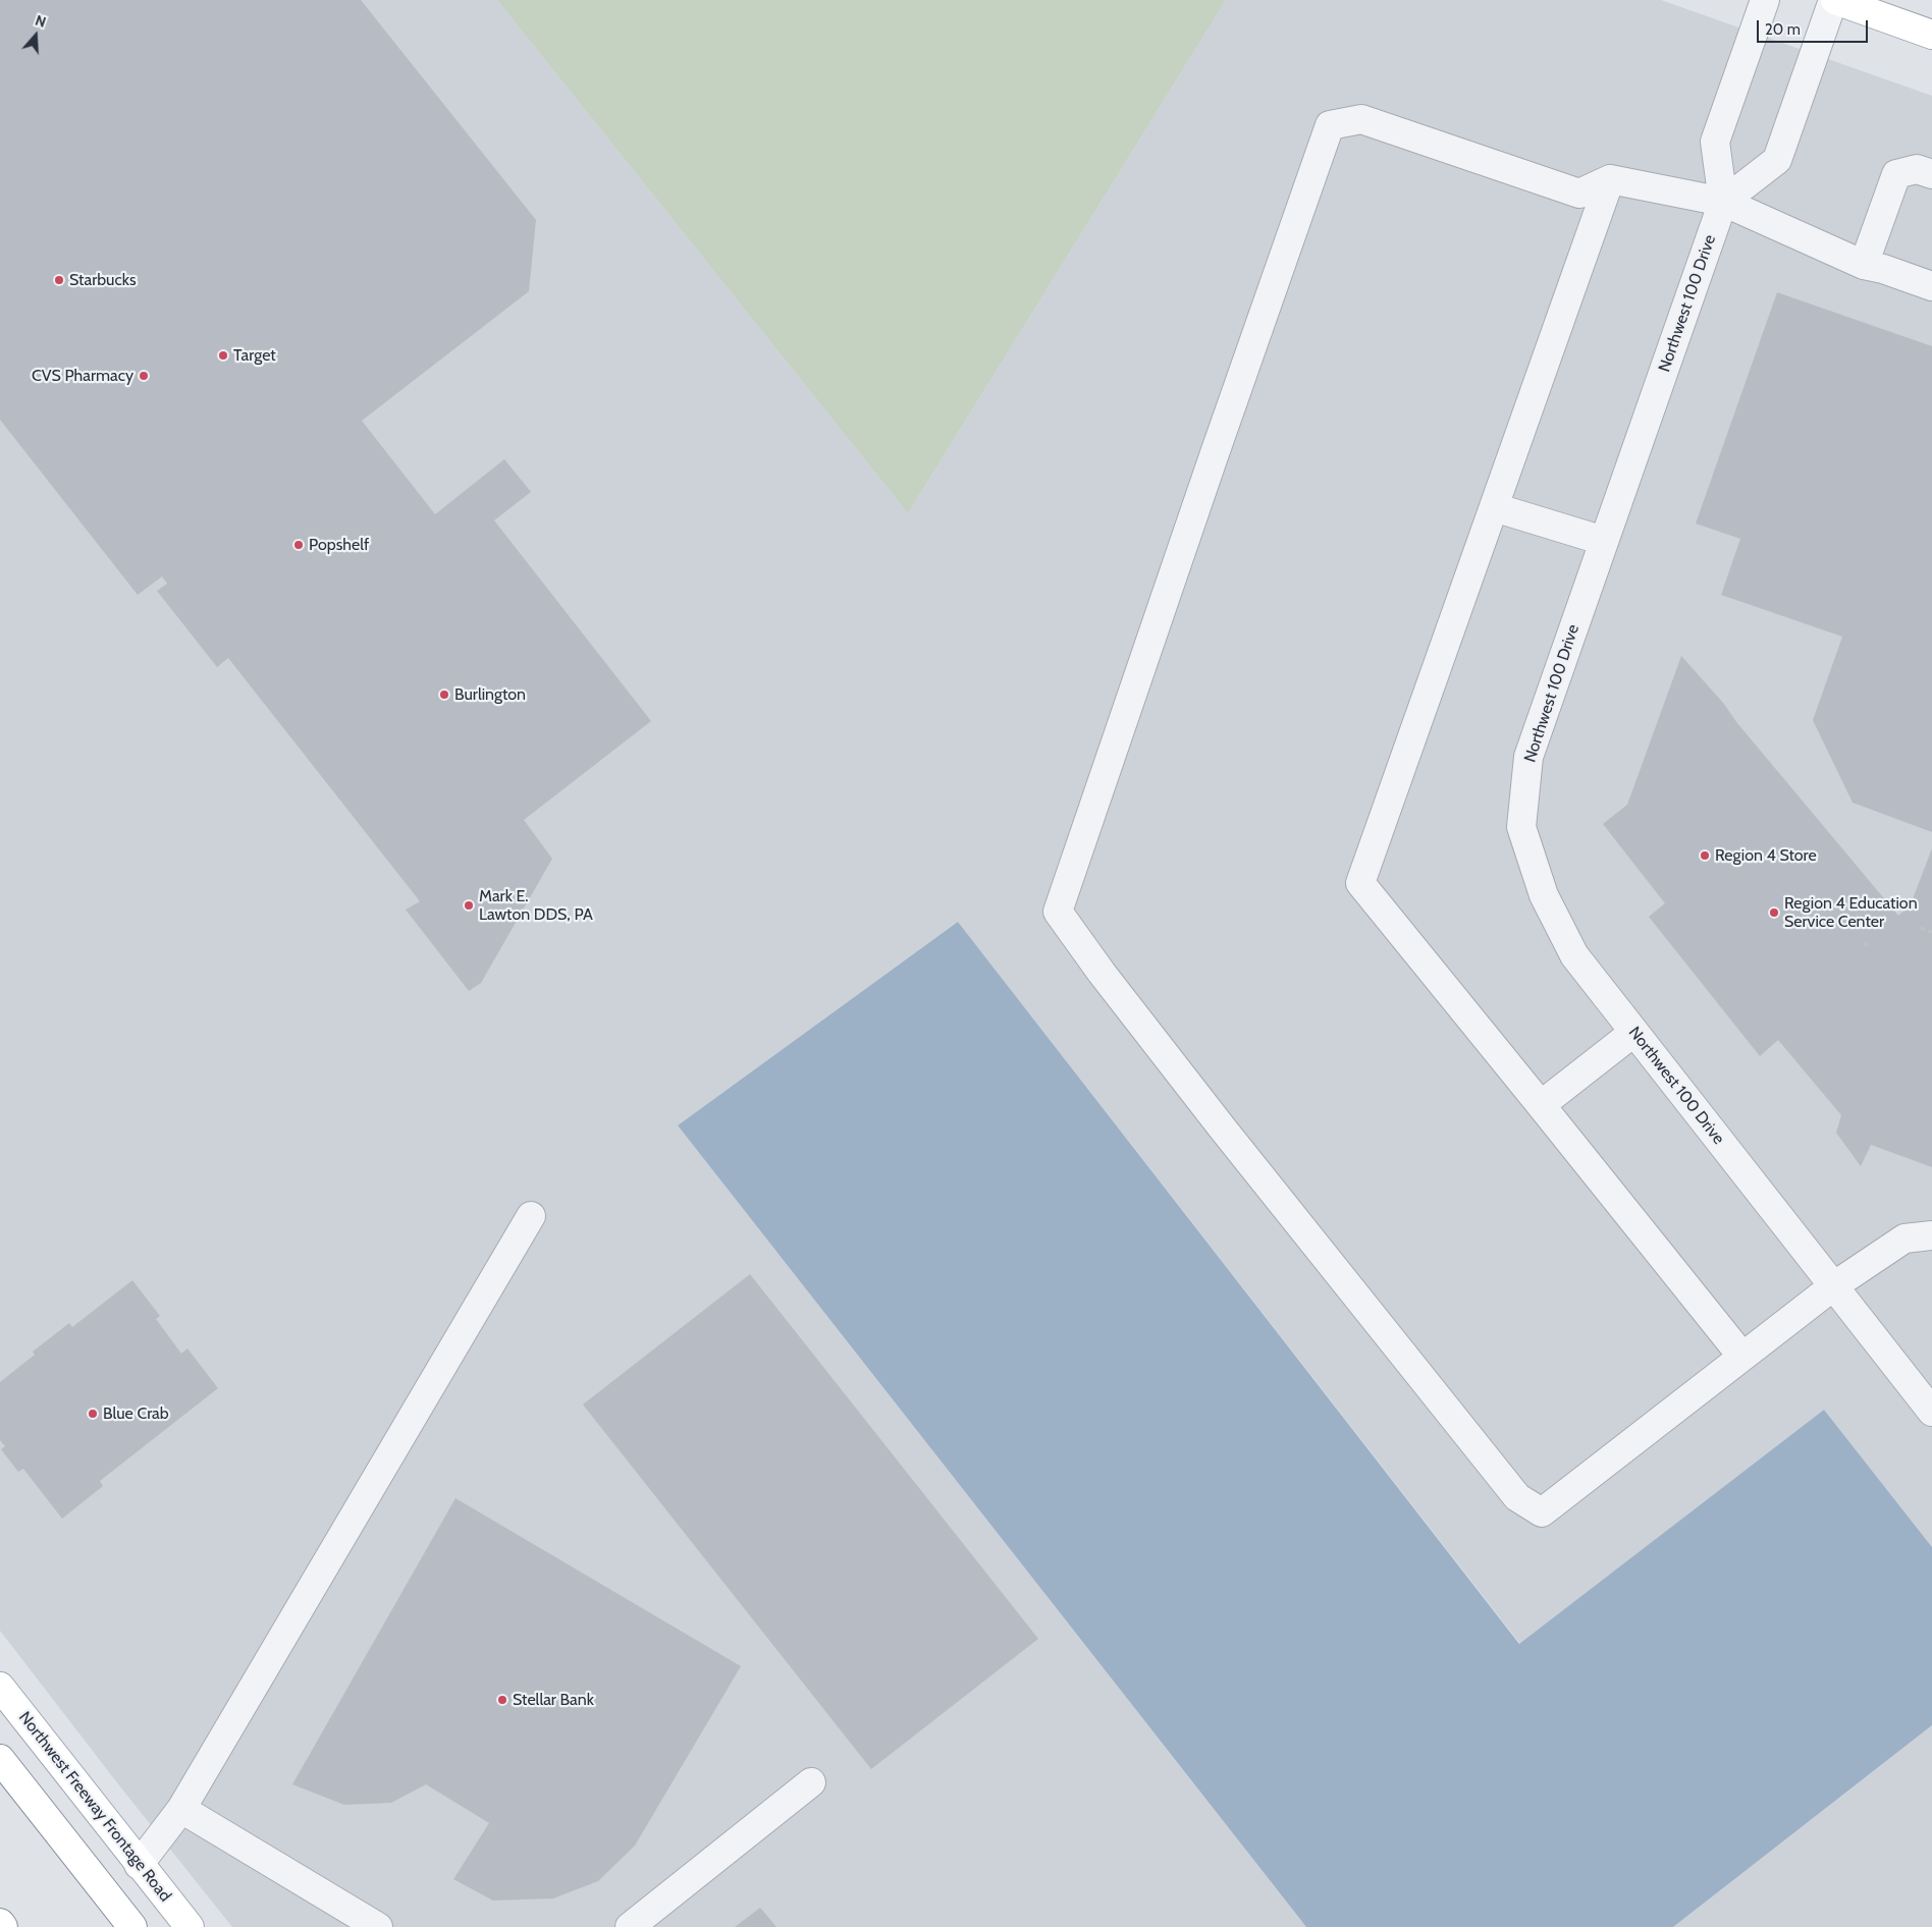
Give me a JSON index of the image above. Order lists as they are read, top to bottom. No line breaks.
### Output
{"streets":{"main road":["Northwest Freeway Frontage Road"],"street":["Northwest 100 Drive"]},"places":["Starbucks","Target","CVS Pharmacy","Popshelf","Burlington","Region 4 Store","Mark E. Lawton DDS, PA","Region 4 Education Service Center","Blue Crab","Stellar Bank"],"scale_bar":"20 m","north":"top"}
